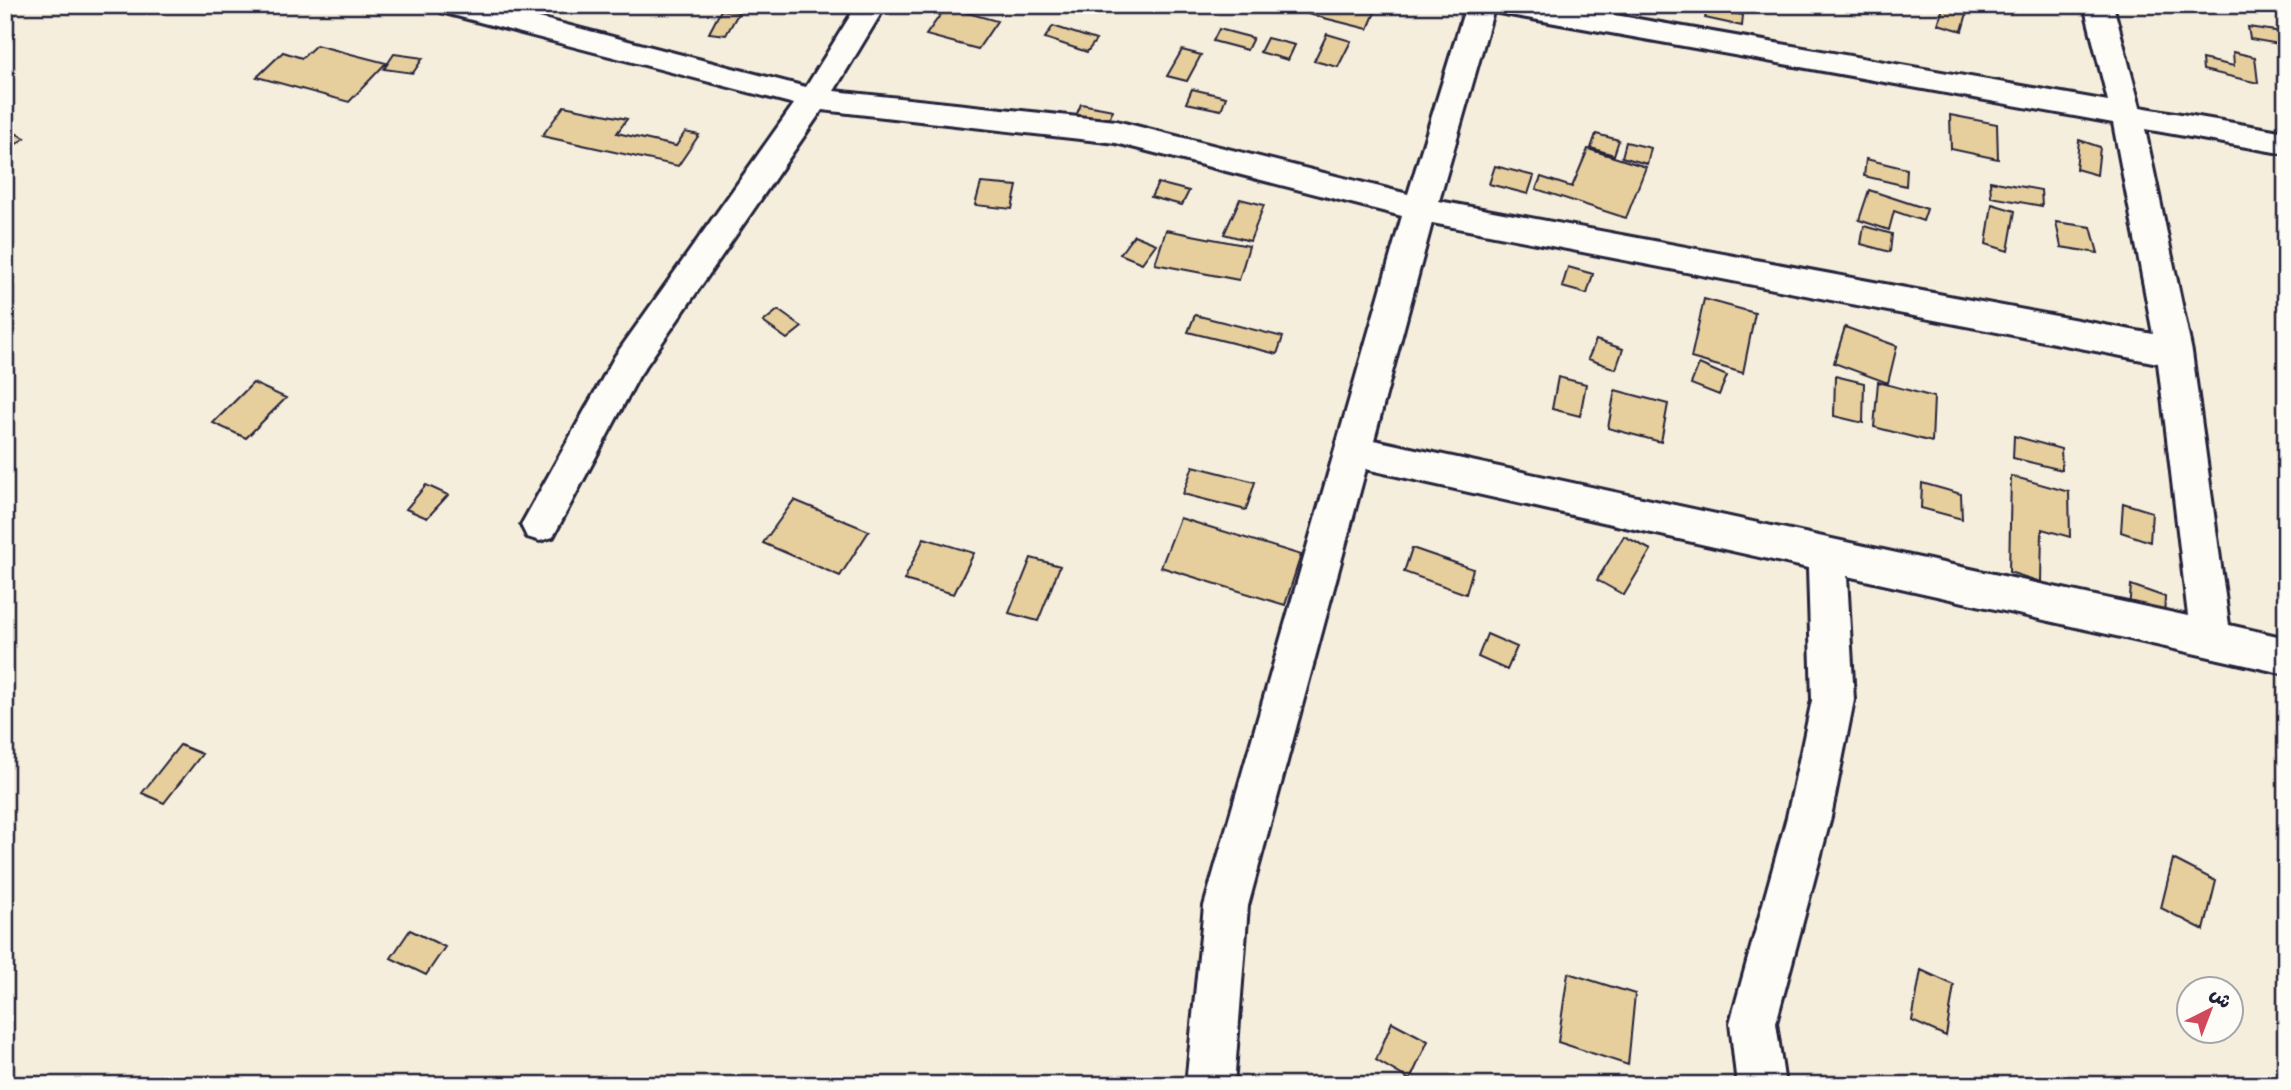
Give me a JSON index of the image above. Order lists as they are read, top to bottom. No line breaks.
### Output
{"north":"top right"}
